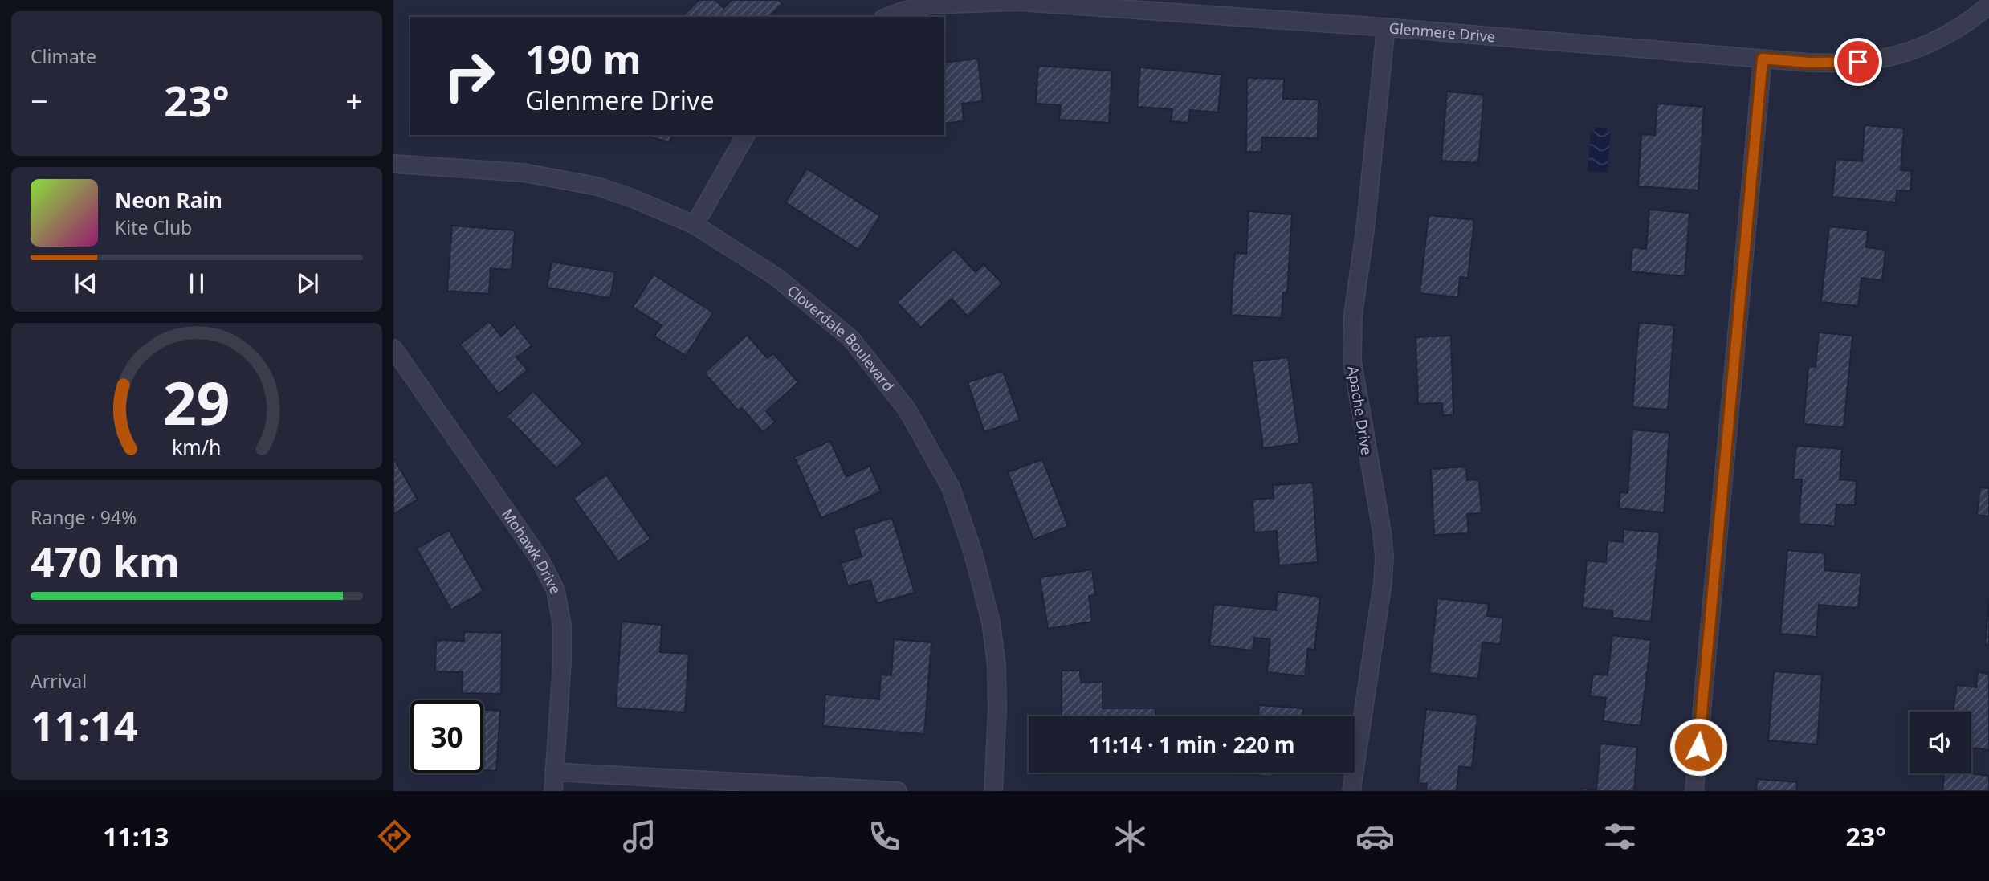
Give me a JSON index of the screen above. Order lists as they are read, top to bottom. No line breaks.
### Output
{"streets":{"street":["Glenmere Drive","Cloverdale Boulevard","Apache Drive","Mohawk Drive"]},"crossings":[["Glenmere Drive","Apache Drive"]],"page":{"tile":["Climate",["Range · 94%","470 km"],["Arrival","11:14"]],"turn":["190 m","Glenmere Drive"],"heat":["−","23°","+"],"song":["Neon Rain","Kite Club"],"limit":"30","trip":"11:14 · 1 min · 220 m","tabs":["11:13","23°"],"gauge":["29","km/h"]}}
